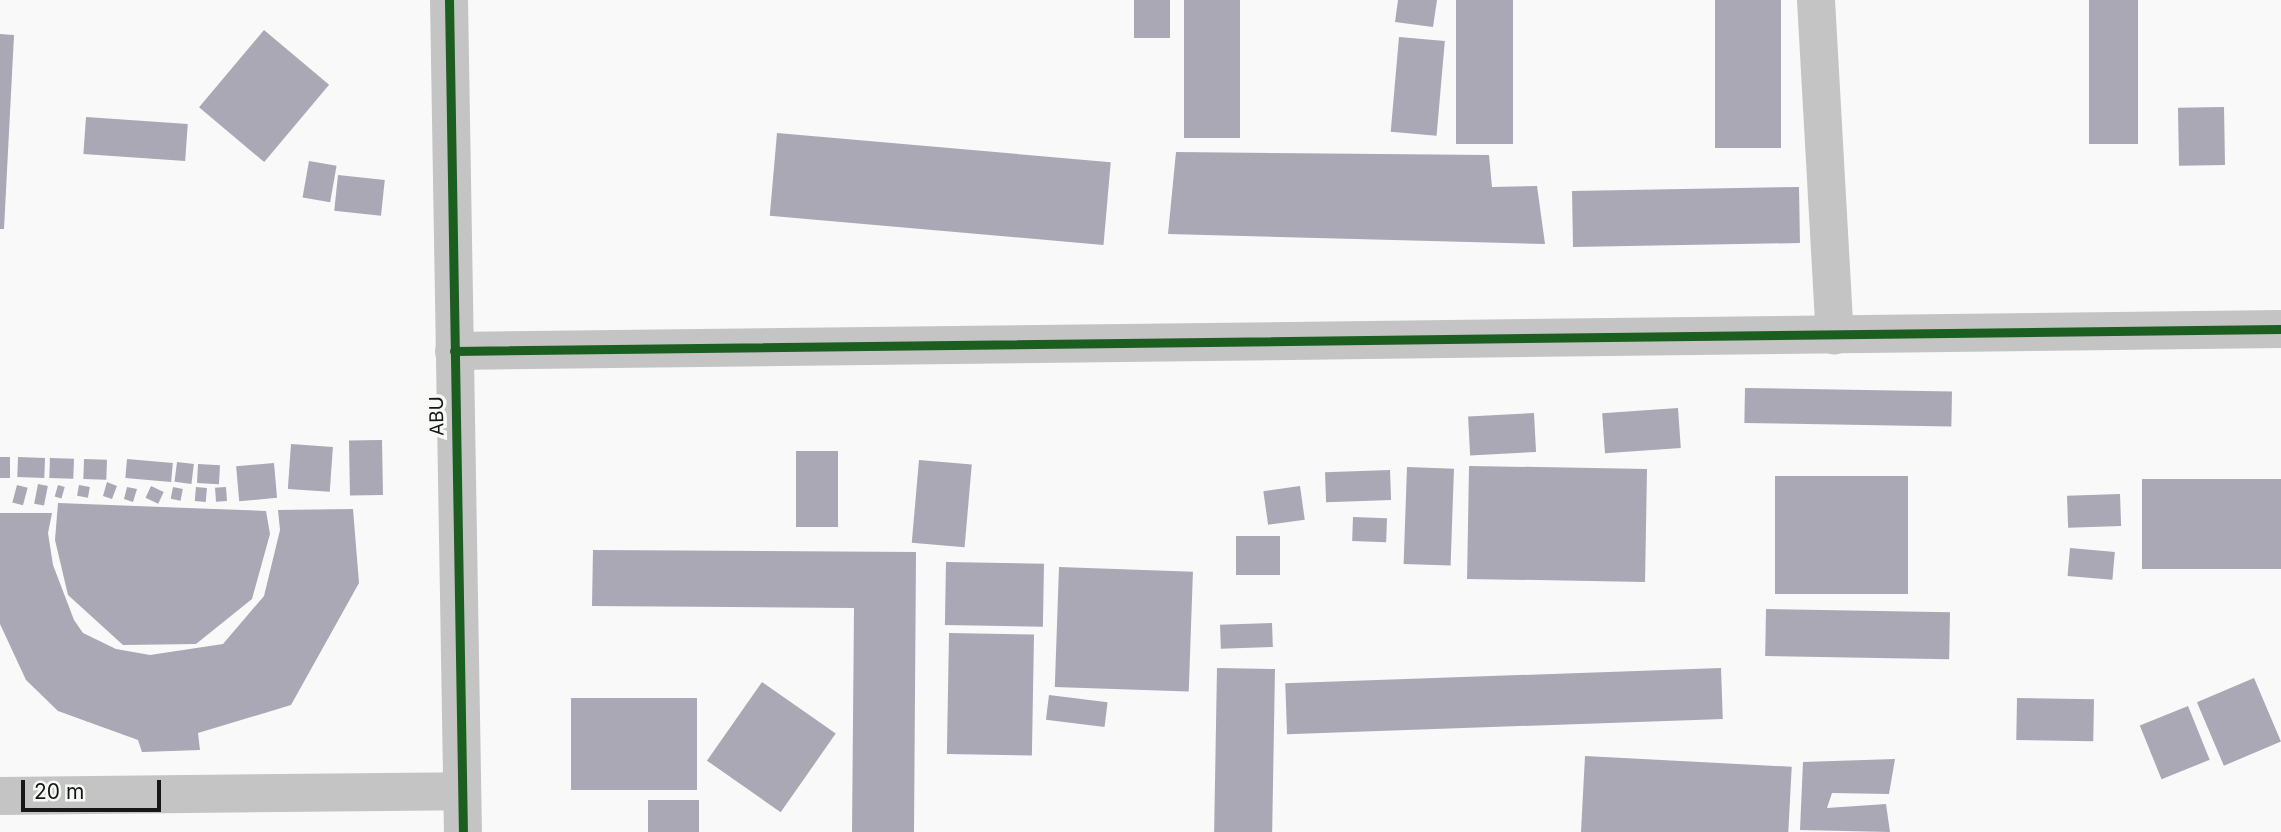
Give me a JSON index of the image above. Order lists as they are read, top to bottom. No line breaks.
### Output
{"streets":{"street":["ABU"]},"scale_bar":"20 m"}
